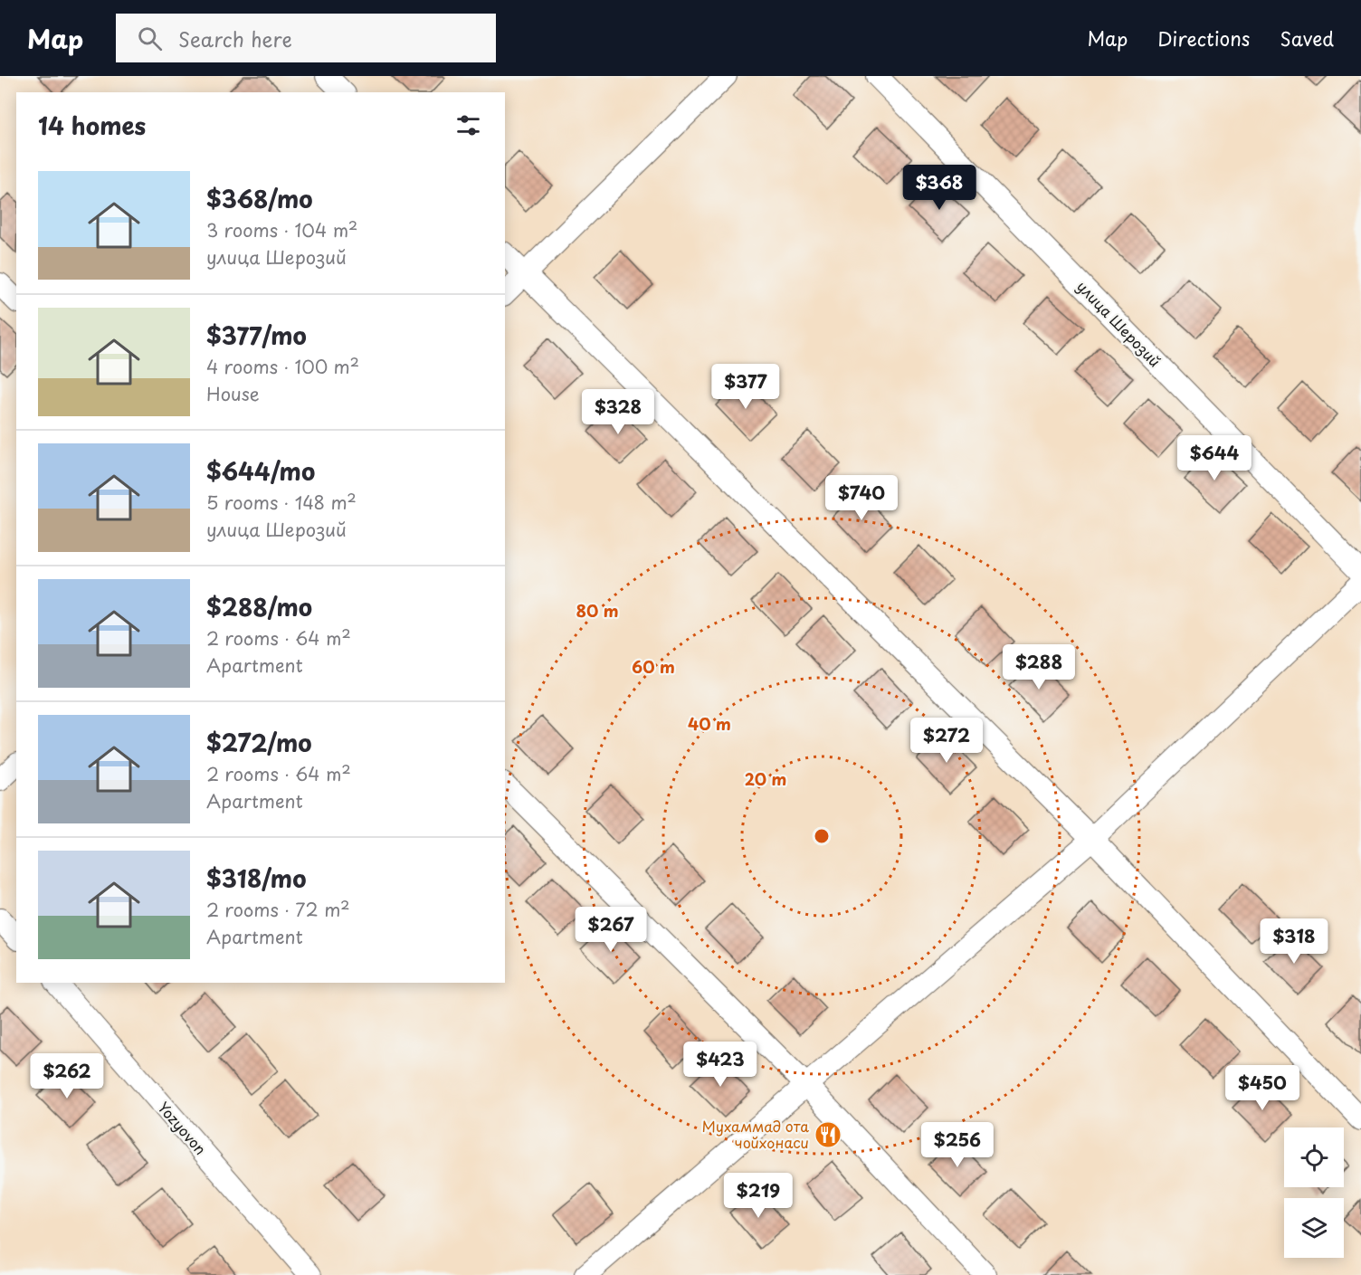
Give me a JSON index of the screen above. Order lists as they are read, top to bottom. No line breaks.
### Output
{"streets":{"street":["улица Шерозий","Yozyovon"]},"places":{"restaurant":["Мухаммад ота чойхонаси"]},"page":{"header":"Map","search":"Search here","nav":["Map","Directions","Saved"],"heading":"14 homes","list":[{"name":"$368/mo","note":"3 rooms · 104 m² · улица Шерозий"},{"name":"$377/mo","note":"4 rooms · 100 m² · House"},{"name":"$644/mo","note":"5 rooms · 148 m² · улица Шерозий"},{"name":"$288/mo","note":"2 rooms · 64 m² · Apartment"},{"name":"$272/mo","note":"2 rooms · 64 m² · Apartment"},{"name":"$318/mo","note":"2 rooms · 72 m² · Apartment"}],"price":["$368","$377","$328","$644","$740","$288","$272","$267","$318","$423","$262","$450","$256","$219"]},"rings":["80 m","60 m","40 m","20 m"]}
